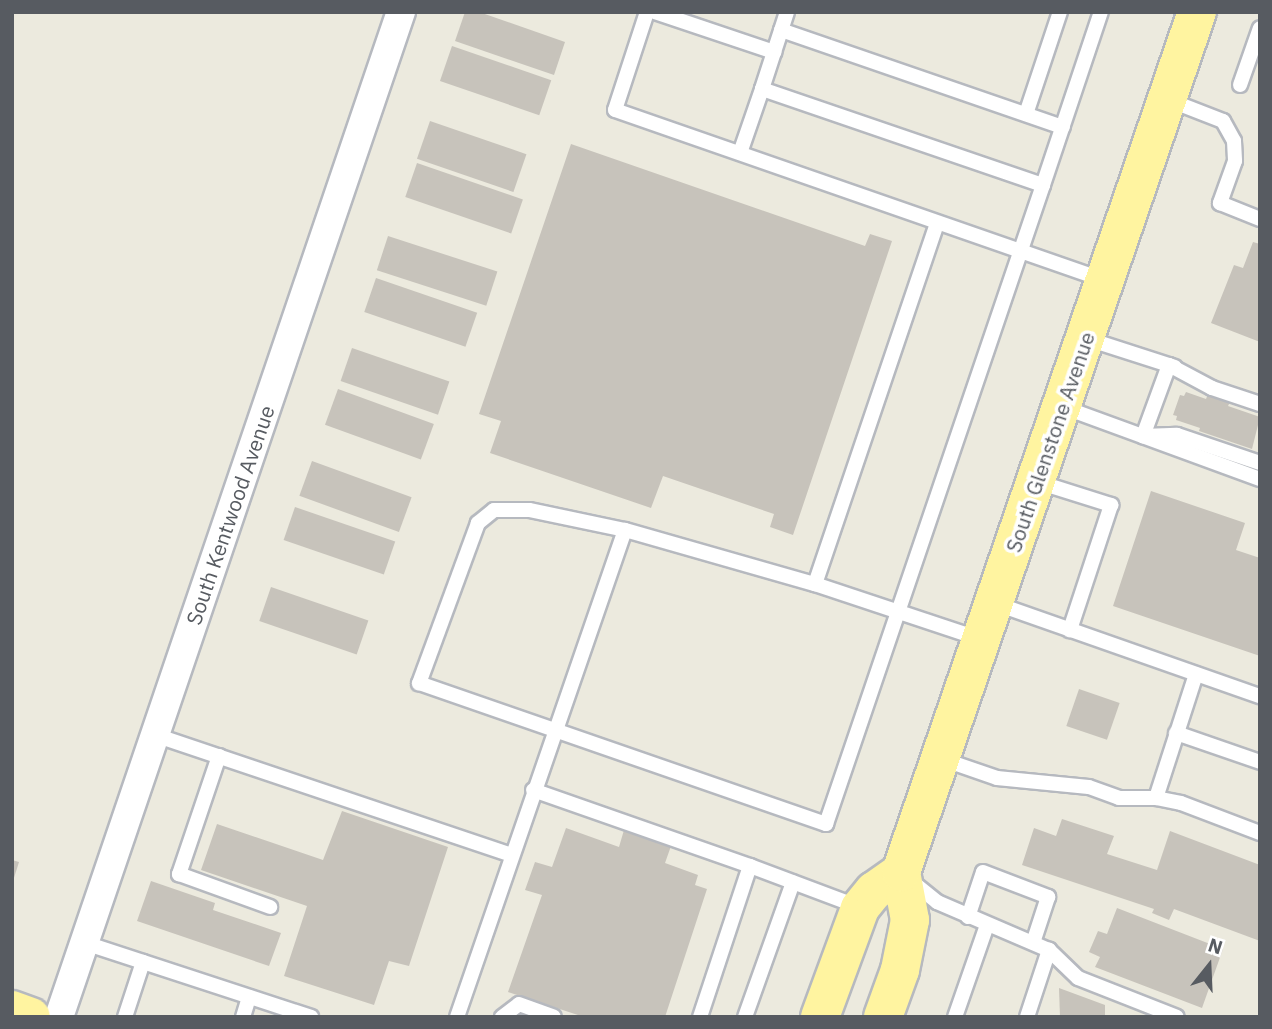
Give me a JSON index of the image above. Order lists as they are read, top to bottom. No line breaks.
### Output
{"streets":{"main road":["South Glenstone Avenue"],"street":["South Kentwood Avenue"]},"north":"top"}
